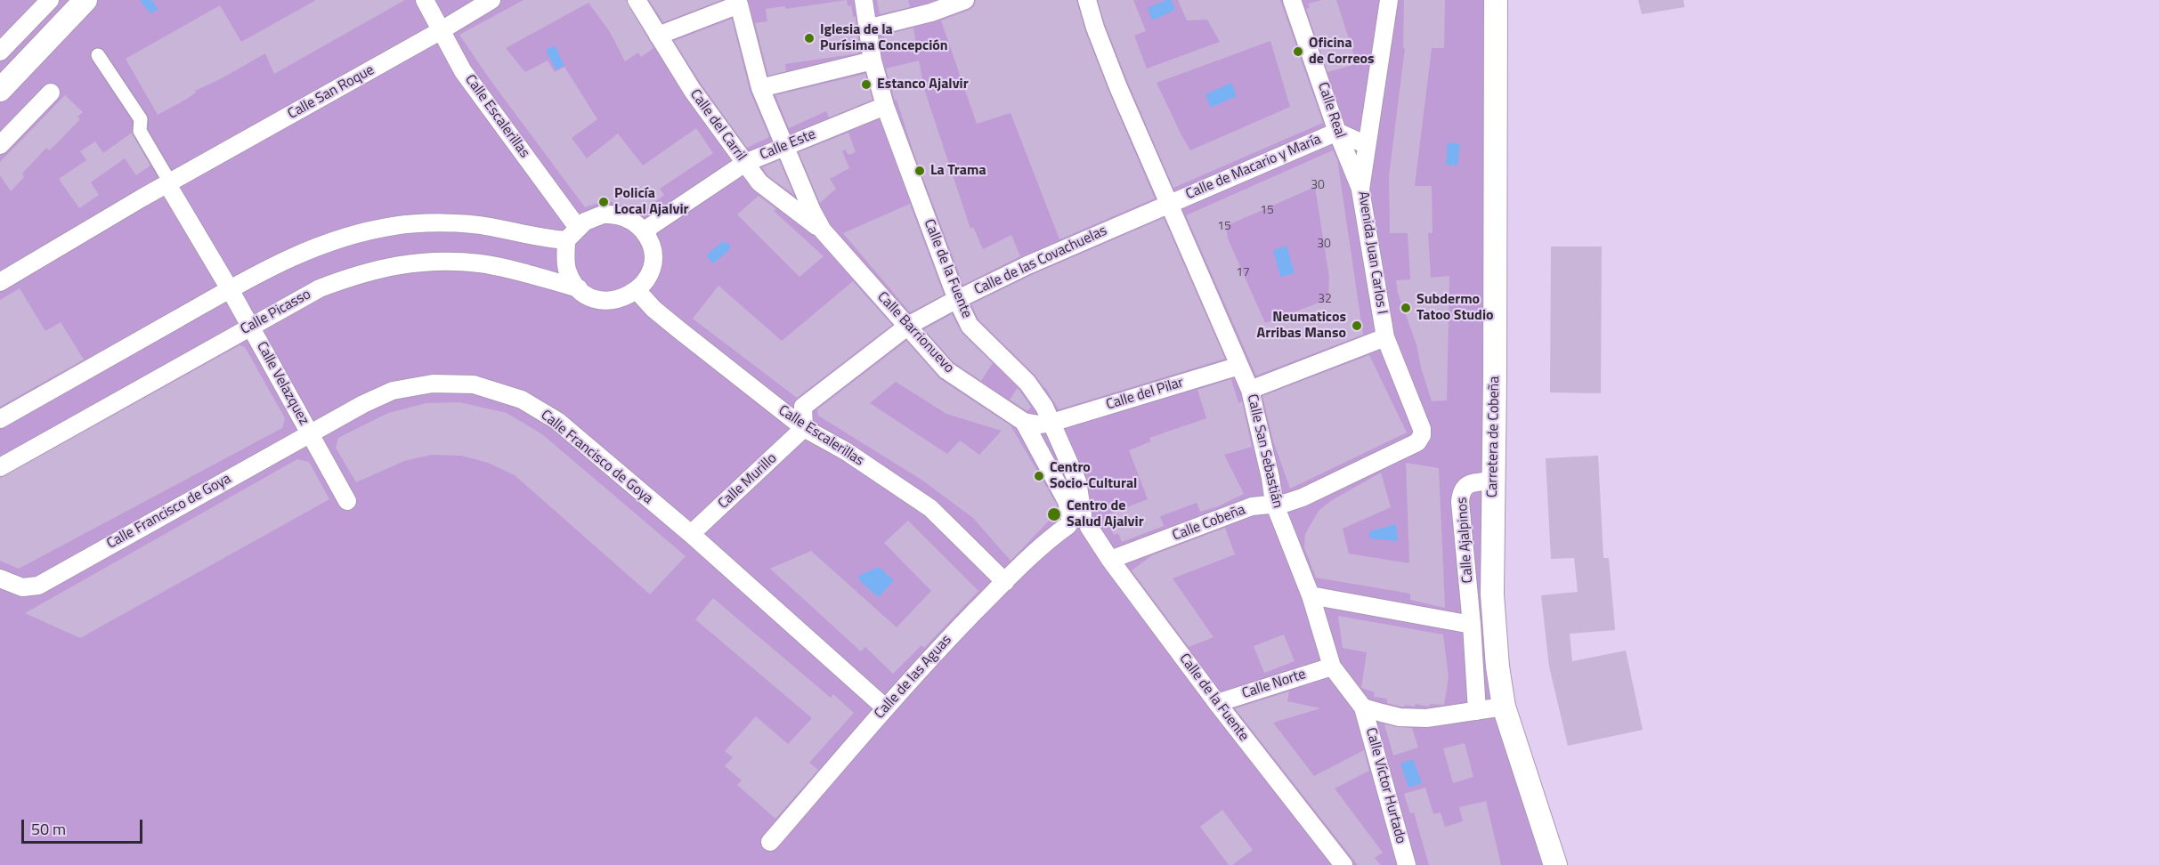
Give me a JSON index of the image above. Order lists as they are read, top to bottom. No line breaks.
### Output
{"streets":{"street":["Calle San Roque","Calle Real","Calle Escalerillas","Calle del Carril","Calle Este","Calle de Macario y María","Avenida Juan Carlos I","Calle de las Covachuelas","Calle de la Fuente","Calle Picasso","Calle Barrionuevo","Calle Velazquez","Calle del Pilar","Carretera de Cobeña","Calle San Sebastián","Calle Francisco de Goya","Calle Murillo","Calle Cobeña","Calle Ajalpinos","Calle de las Aguas","Calle Norte","Calle Víctor Hurtado"]},"crossings":[["Calle San Roque","Calle Escalerillas"],["Calle San Roque","Calle Velazquez"],["Calle Real","Calle de Macario y María"],["Calle Real","Avenida Juan Carlos I"],["Calle Escalerillas","Calle Este"],["Calle Escalerillas","Calle de las Covachuelas"],["Calle Escalerillas","Calle Picasso"],["Calle Escalerillas","Calle Murillo"],["Calle Escalerillas","Calle de las Aguas"],["Calle del Carril","Calle Este"],["Calle del Carril","Calle Barrionuevo"],["Calle Este","Calle de la Fuente"],["Calle Este","Calle Picasso"],["Calle de Macario y María","Calle de las Covachuelas"],["Calle de Macario y María","Calle San Sebastián"],["Avenida Juan Carlos I","Calle Cobeña"],["Calle de las Covachuelas","Calle de la Fuente"],["Calle de las Covachuelas","Calle Barrionuevo"],["Calle de las Covachuelas","Calle San Sebastián"],["Calle de las Covachuelas","Calle Murillo"],["Calle de la Fuente","Calle Barrionuevo"],["Calle de la Fuente","Calle del Pilar"],["Calle de la Fuente","Calle Cobeña"],["Calle de la Fuente","Calle de las Aguas"],["Calle de la Fuente","Calle Norte"],["Calle Picasso","Calle Velazquez"],["Calle Barrionuevo","Calle del Pilar"],["Calle Velazquez","Calle Francisco de Goya"],["Calle del Pilar","Calle San Sebastián"],["Carretera de Cobeña","Calle Ajalpinos"],["Calle San Sebastián","Calle Cobeña"],["Calle San Sebastián","Calle Norte"],["Calle San Sebastián","Calle Víctor Hurtado"],["Calle Francisco de Goya","Calle Murillo"],["Calle Francisco de Goya","Calle de las Aguas"]],"places":["Iglesia de la Purísima Concepción","Oficina de Correos","Estanco Ajalvir","La Trama","Policía Local Ajalvir","Subdermo Tatoo Studio","Neumaticos Arribas Manso","Centro Socio-Cultural","Centro de Salud Ajalvir"],"house_numbers":["30","15","15","30","17","32"],"scale_bar":"50 m"}
